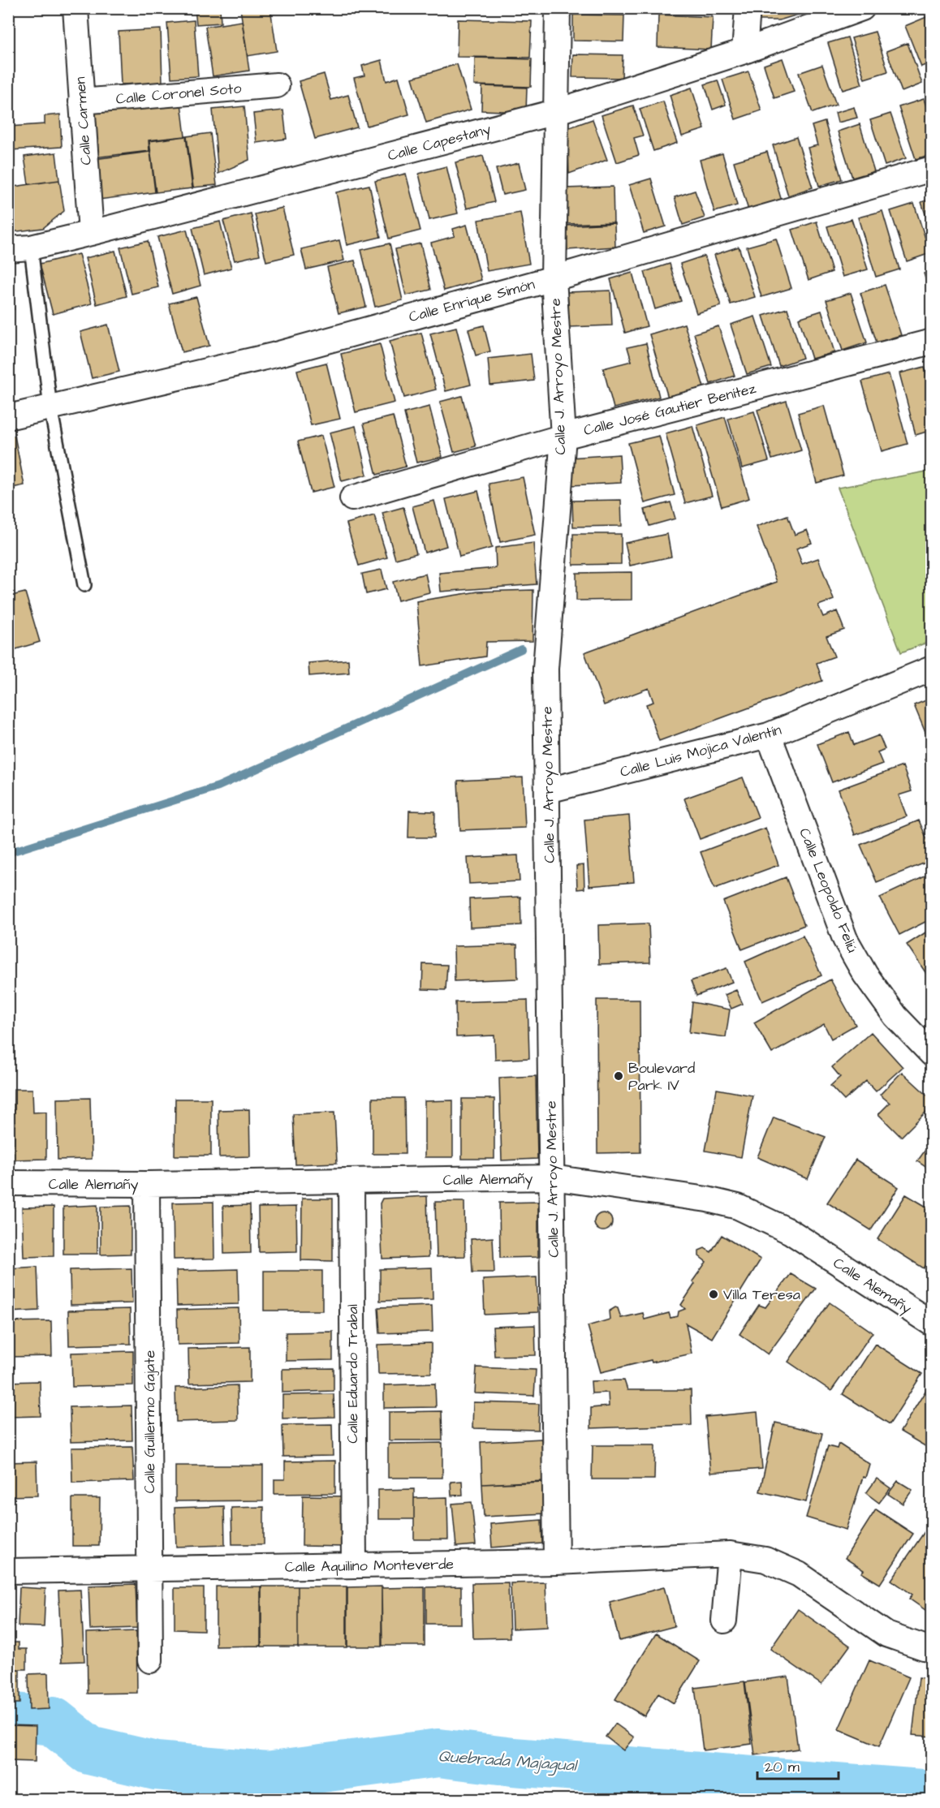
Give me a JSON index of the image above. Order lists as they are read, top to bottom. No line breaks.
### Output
{"streets":{"street":["Calle Coronel Soto","Calle Carmen","Calle Capestany","Calle Enrique Simón","Calle J. Arroyo Mestre","Calle José Gautier Benítez","Calle Luis Mojica Valentín","Calle Leopoldo Feliú","Calle Alemañy","Calle Eduardo Trabal","Calle Guillermo Gajate","Calle Aquilino Monteverde"]},"crossings":[["Calle Coronel Soto","Calle Carmen"],["Calle Carmen","Calle Capestany"],["Calle Capestany","Calle J. Arroyo Mestre"],["Calle Enrique Simón","Calle J. Arroyo Mestre"],["Calle J. Arroyo Mestre","Calle José Gautier Benítez"],["Calle J. Arroyo Mestre","Calle Luis Mojica Valentín"],["Calle J. Arroyo Mestre","Calle Alemañy"],["Calle J. Arroyo Mestre","Calle Aquilino Monteverde"],["Calle Luis Mojica Valentín","Calle Leopoldo Feliú"],["Calle Alemañy","Calle Eduardo Trabal"],["Calle Alemañy","Calle Guillermo Gajate"],["Calle Eduardo Trabal","Calle Aquilino Monteverde"],["Calle Guillermo Gajate","Calle Aquilino Monteverde"]],"water":["Quebrada Majagual"],"places":["Boulevard Park IV","Villa Teresa"],"scale_bar":"20 m"}
